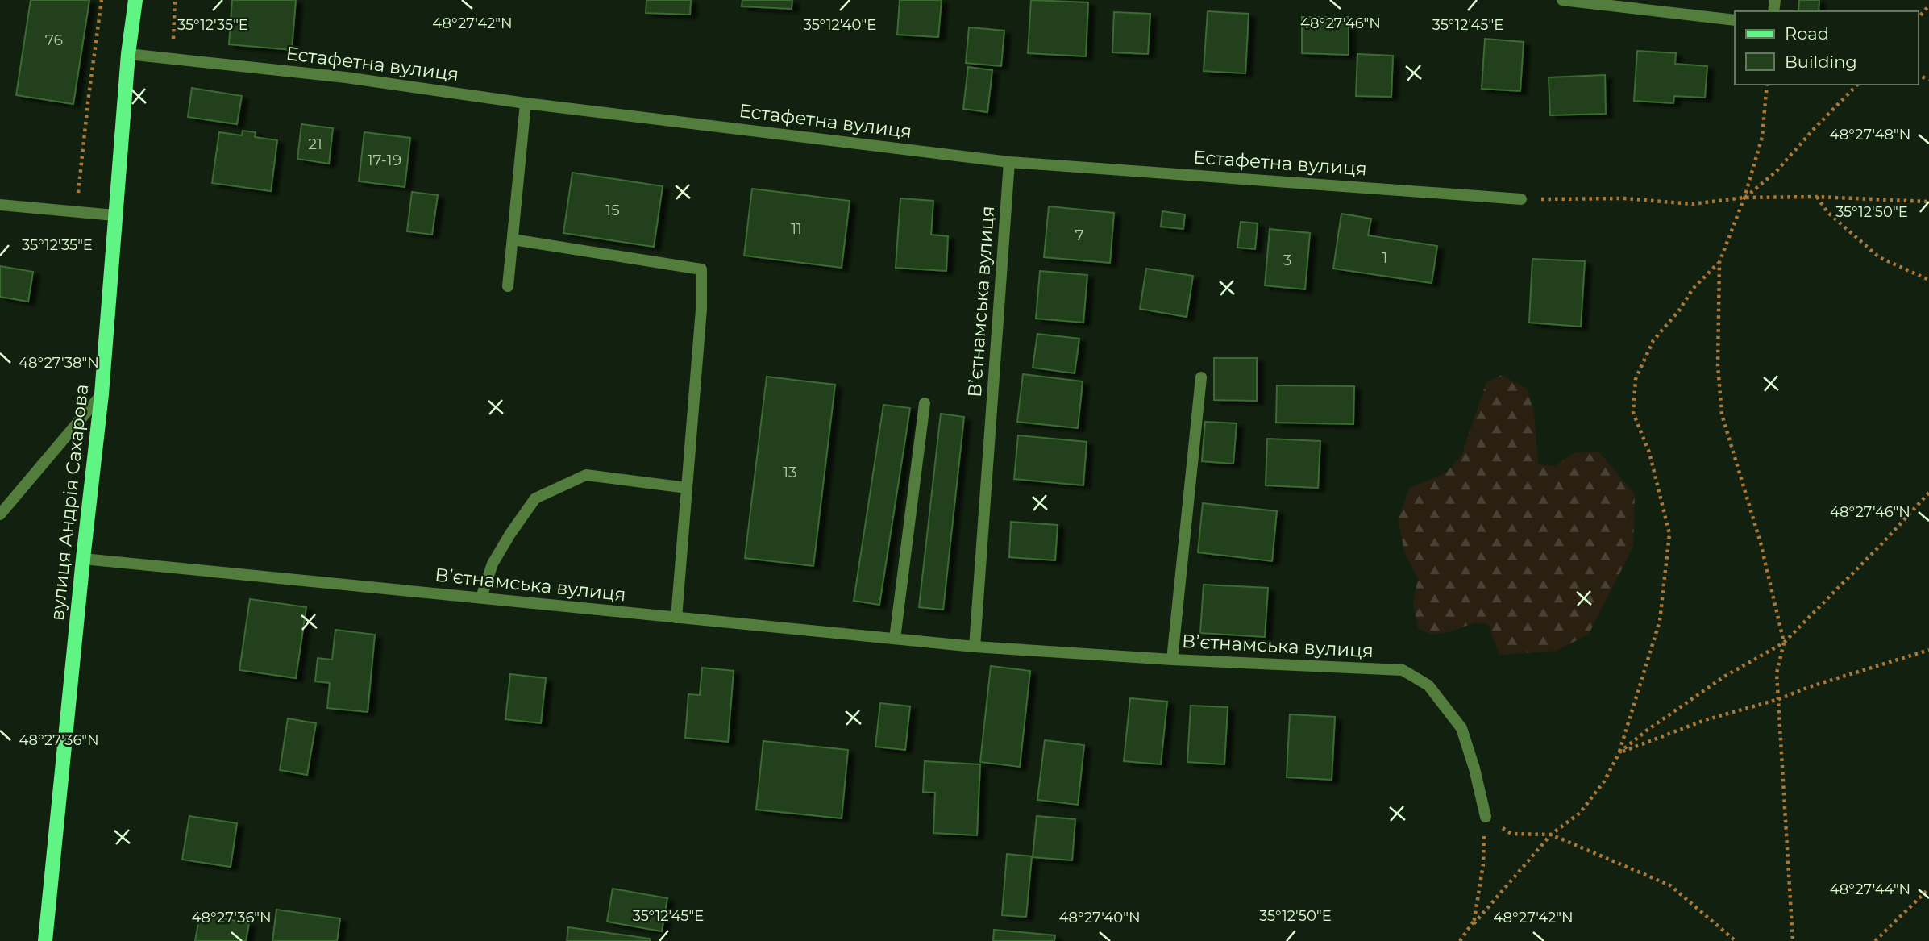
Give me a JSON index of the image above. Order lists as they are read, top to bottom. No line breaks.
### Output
{"streets":{"main road":["вулиця Андрія Сахарова"],"street":["Естафетна вулиця","Вʼєтнамська вулиця"]},"crossings":[["Естафетна вулиця","Вʼєтнамська вулиця"],["Естафетна вулиця","вулиця Андрія Сахарова"],["Вʼєтнамська вулиця","вулиця Андрія Сахарова"]],"house_numbers":["76","21","17-19","15","11","7","1","3","13"],"legend":["Road","Building"],"coordinates":["48°27'42\"N","48°27'46\"N","35°12'35\"E","35°12'40\"E","35°12'45\"E","48°27'48\"N","35°12'50\"E","48°27'38\"N","48°27'36\"N","48°27'44\"N","48°27'40\"N"]}
